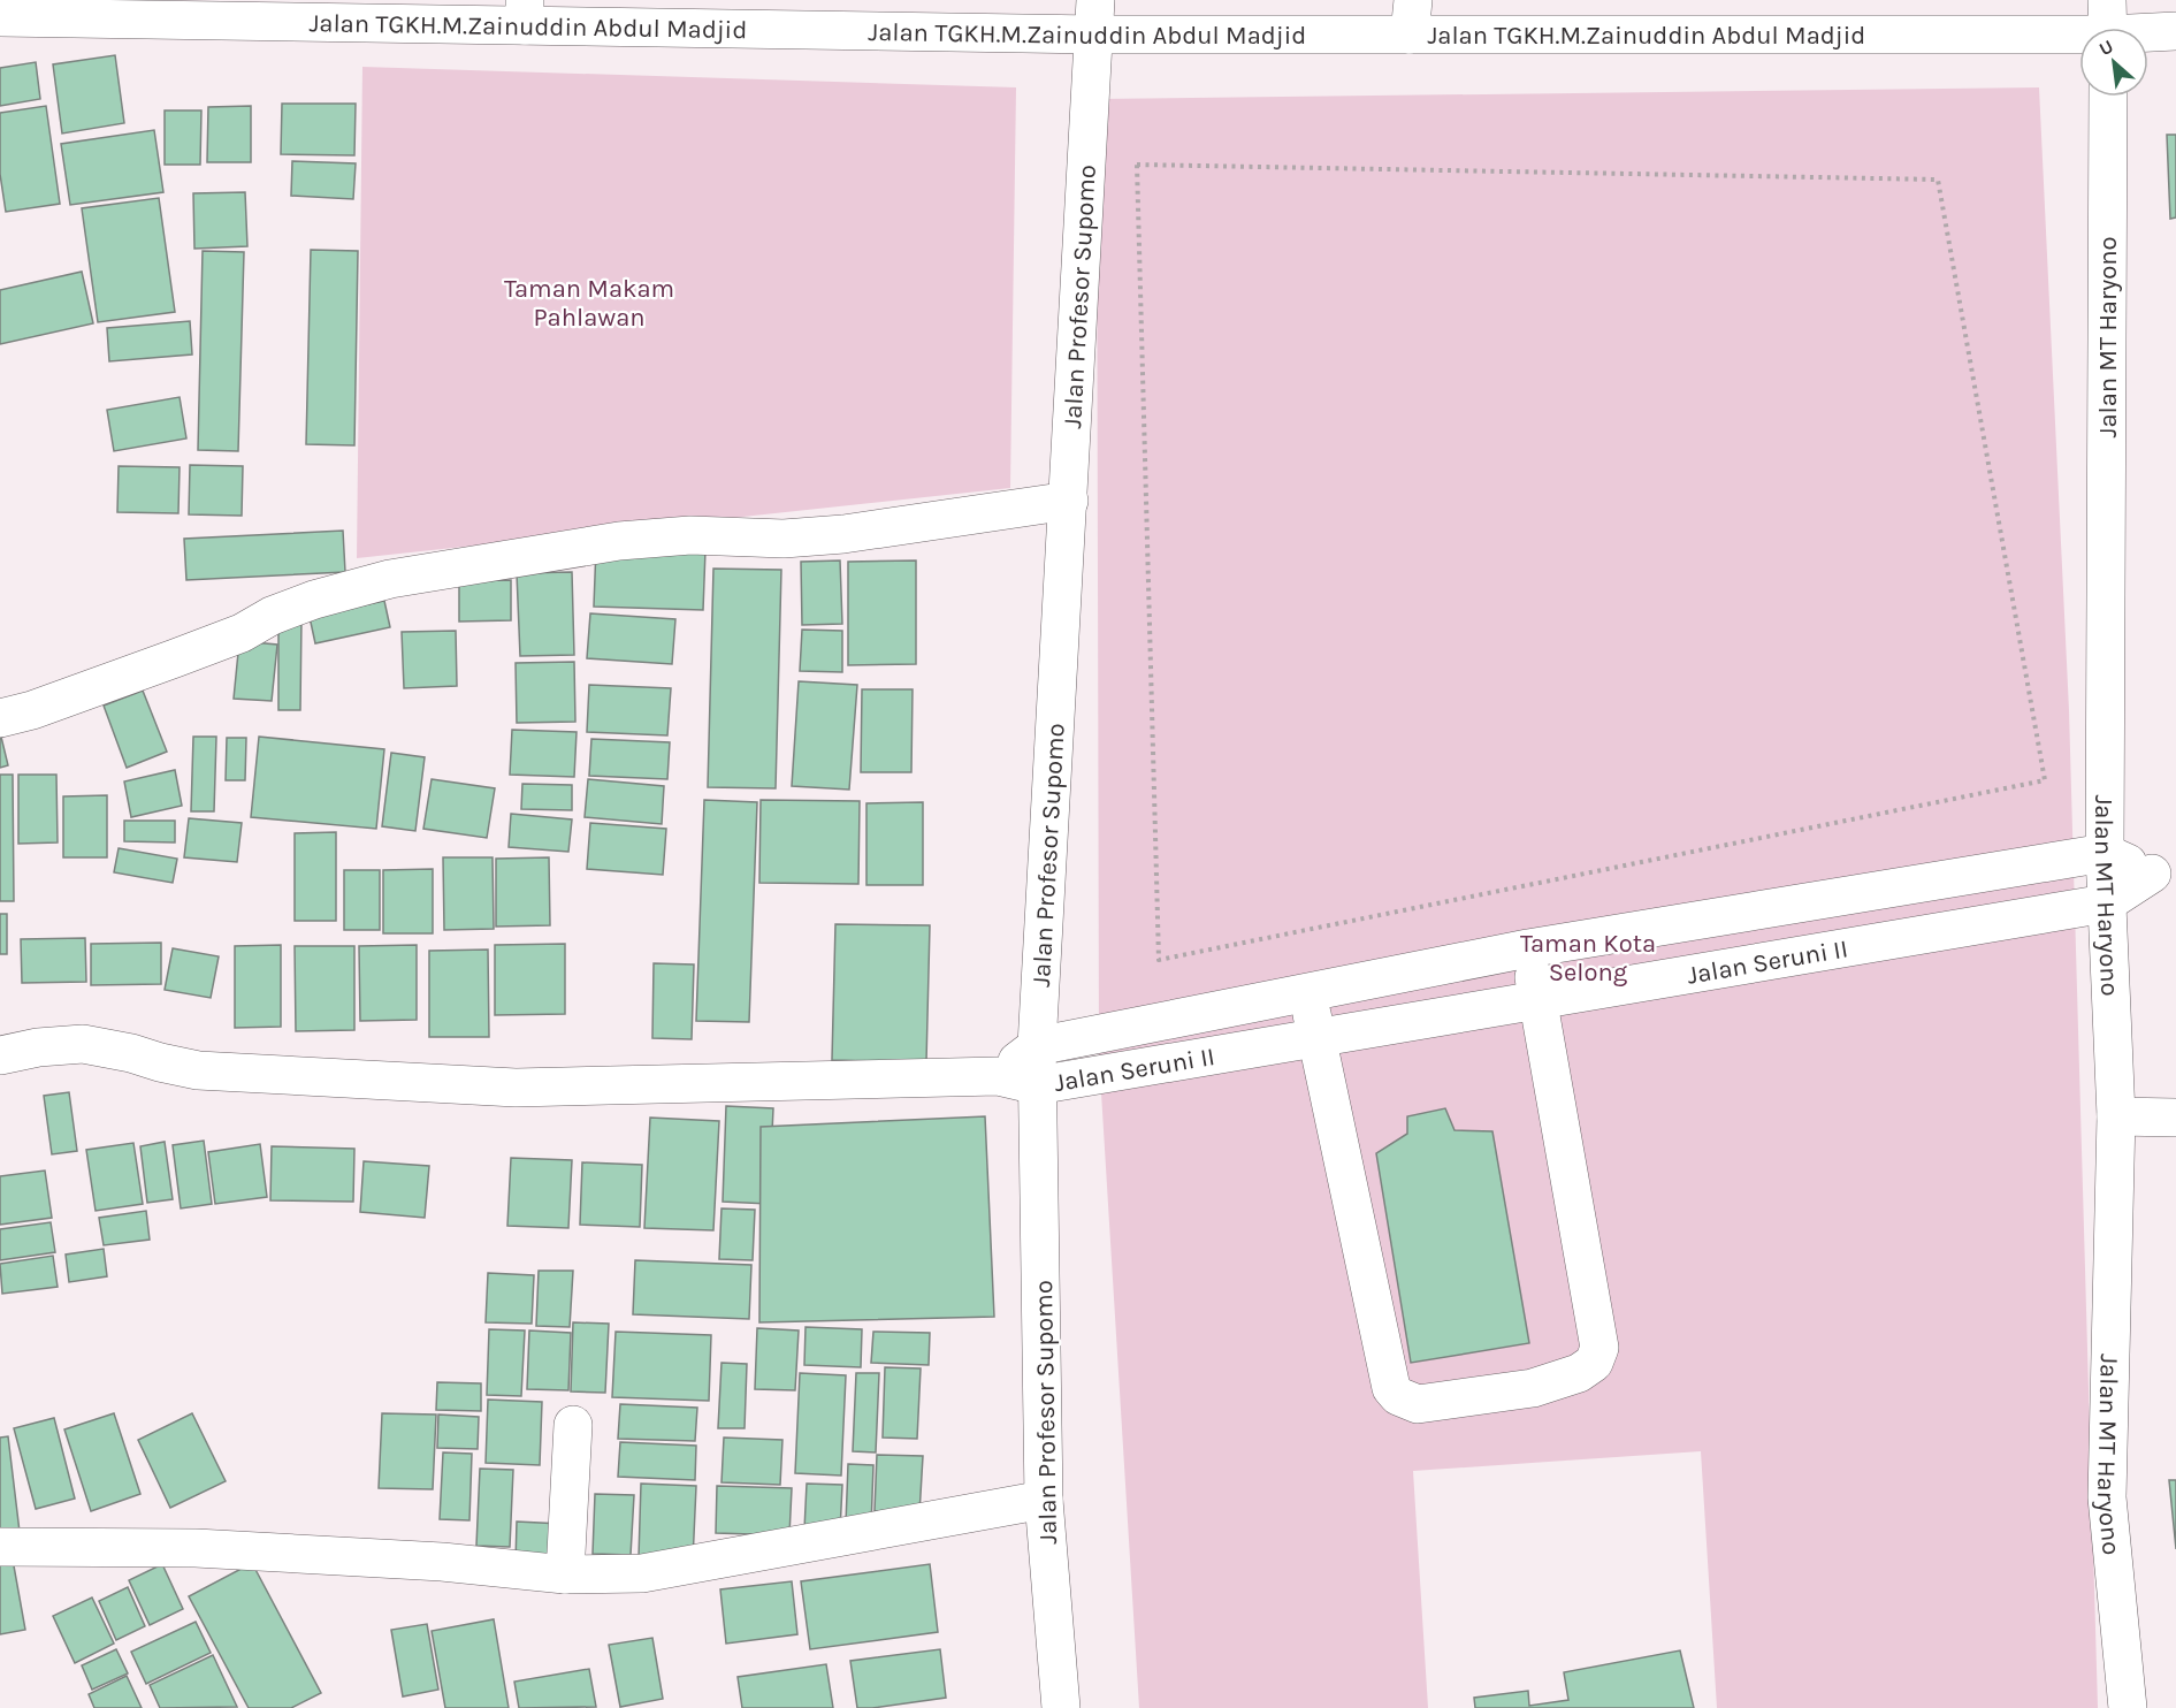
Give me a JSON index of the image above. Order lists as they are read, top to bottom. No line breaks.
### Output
{"streets":{"street":["Jalan TGKH.M.Zainuddin Abdul Madjid","Jalan Profesor Supomo","Jalan MT Haryono","Jalan Seruni II"]},"crossings":[["Jalan TGKH.M.Zainuddin Abdul Madjid","Jalan Profesor Supomo"],["Jalan Profesor Supomo","Jalan Seruni II"],["Jalan MT Haryono","Jalan Seruni II"]],"parks":["Taman Makam Pahlawan","Taman Kota Selong"],"north":"top left"}
